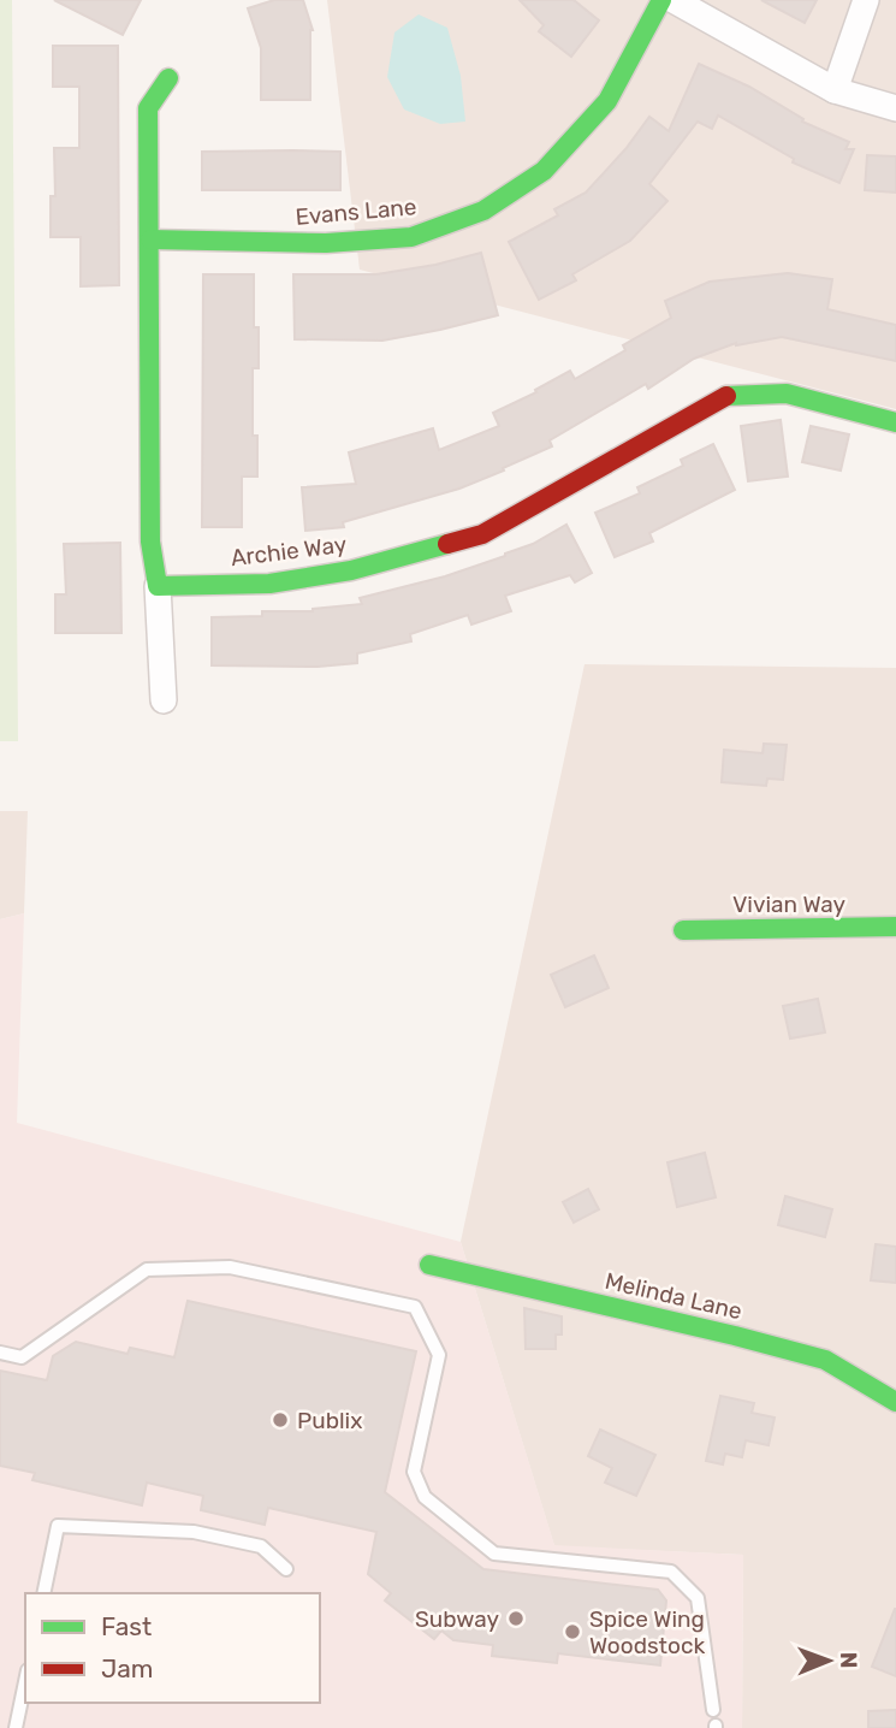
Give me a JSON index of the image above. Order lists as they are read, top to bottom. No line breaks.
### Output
{"streets":{"street":["Evans Lane","Archie Way","Vivian Way","Melinda Lane"]},"places":["Publix","Subway","Spice Wing Woodstock"],"legend":["Fast","Jam"],"north":"right"}
